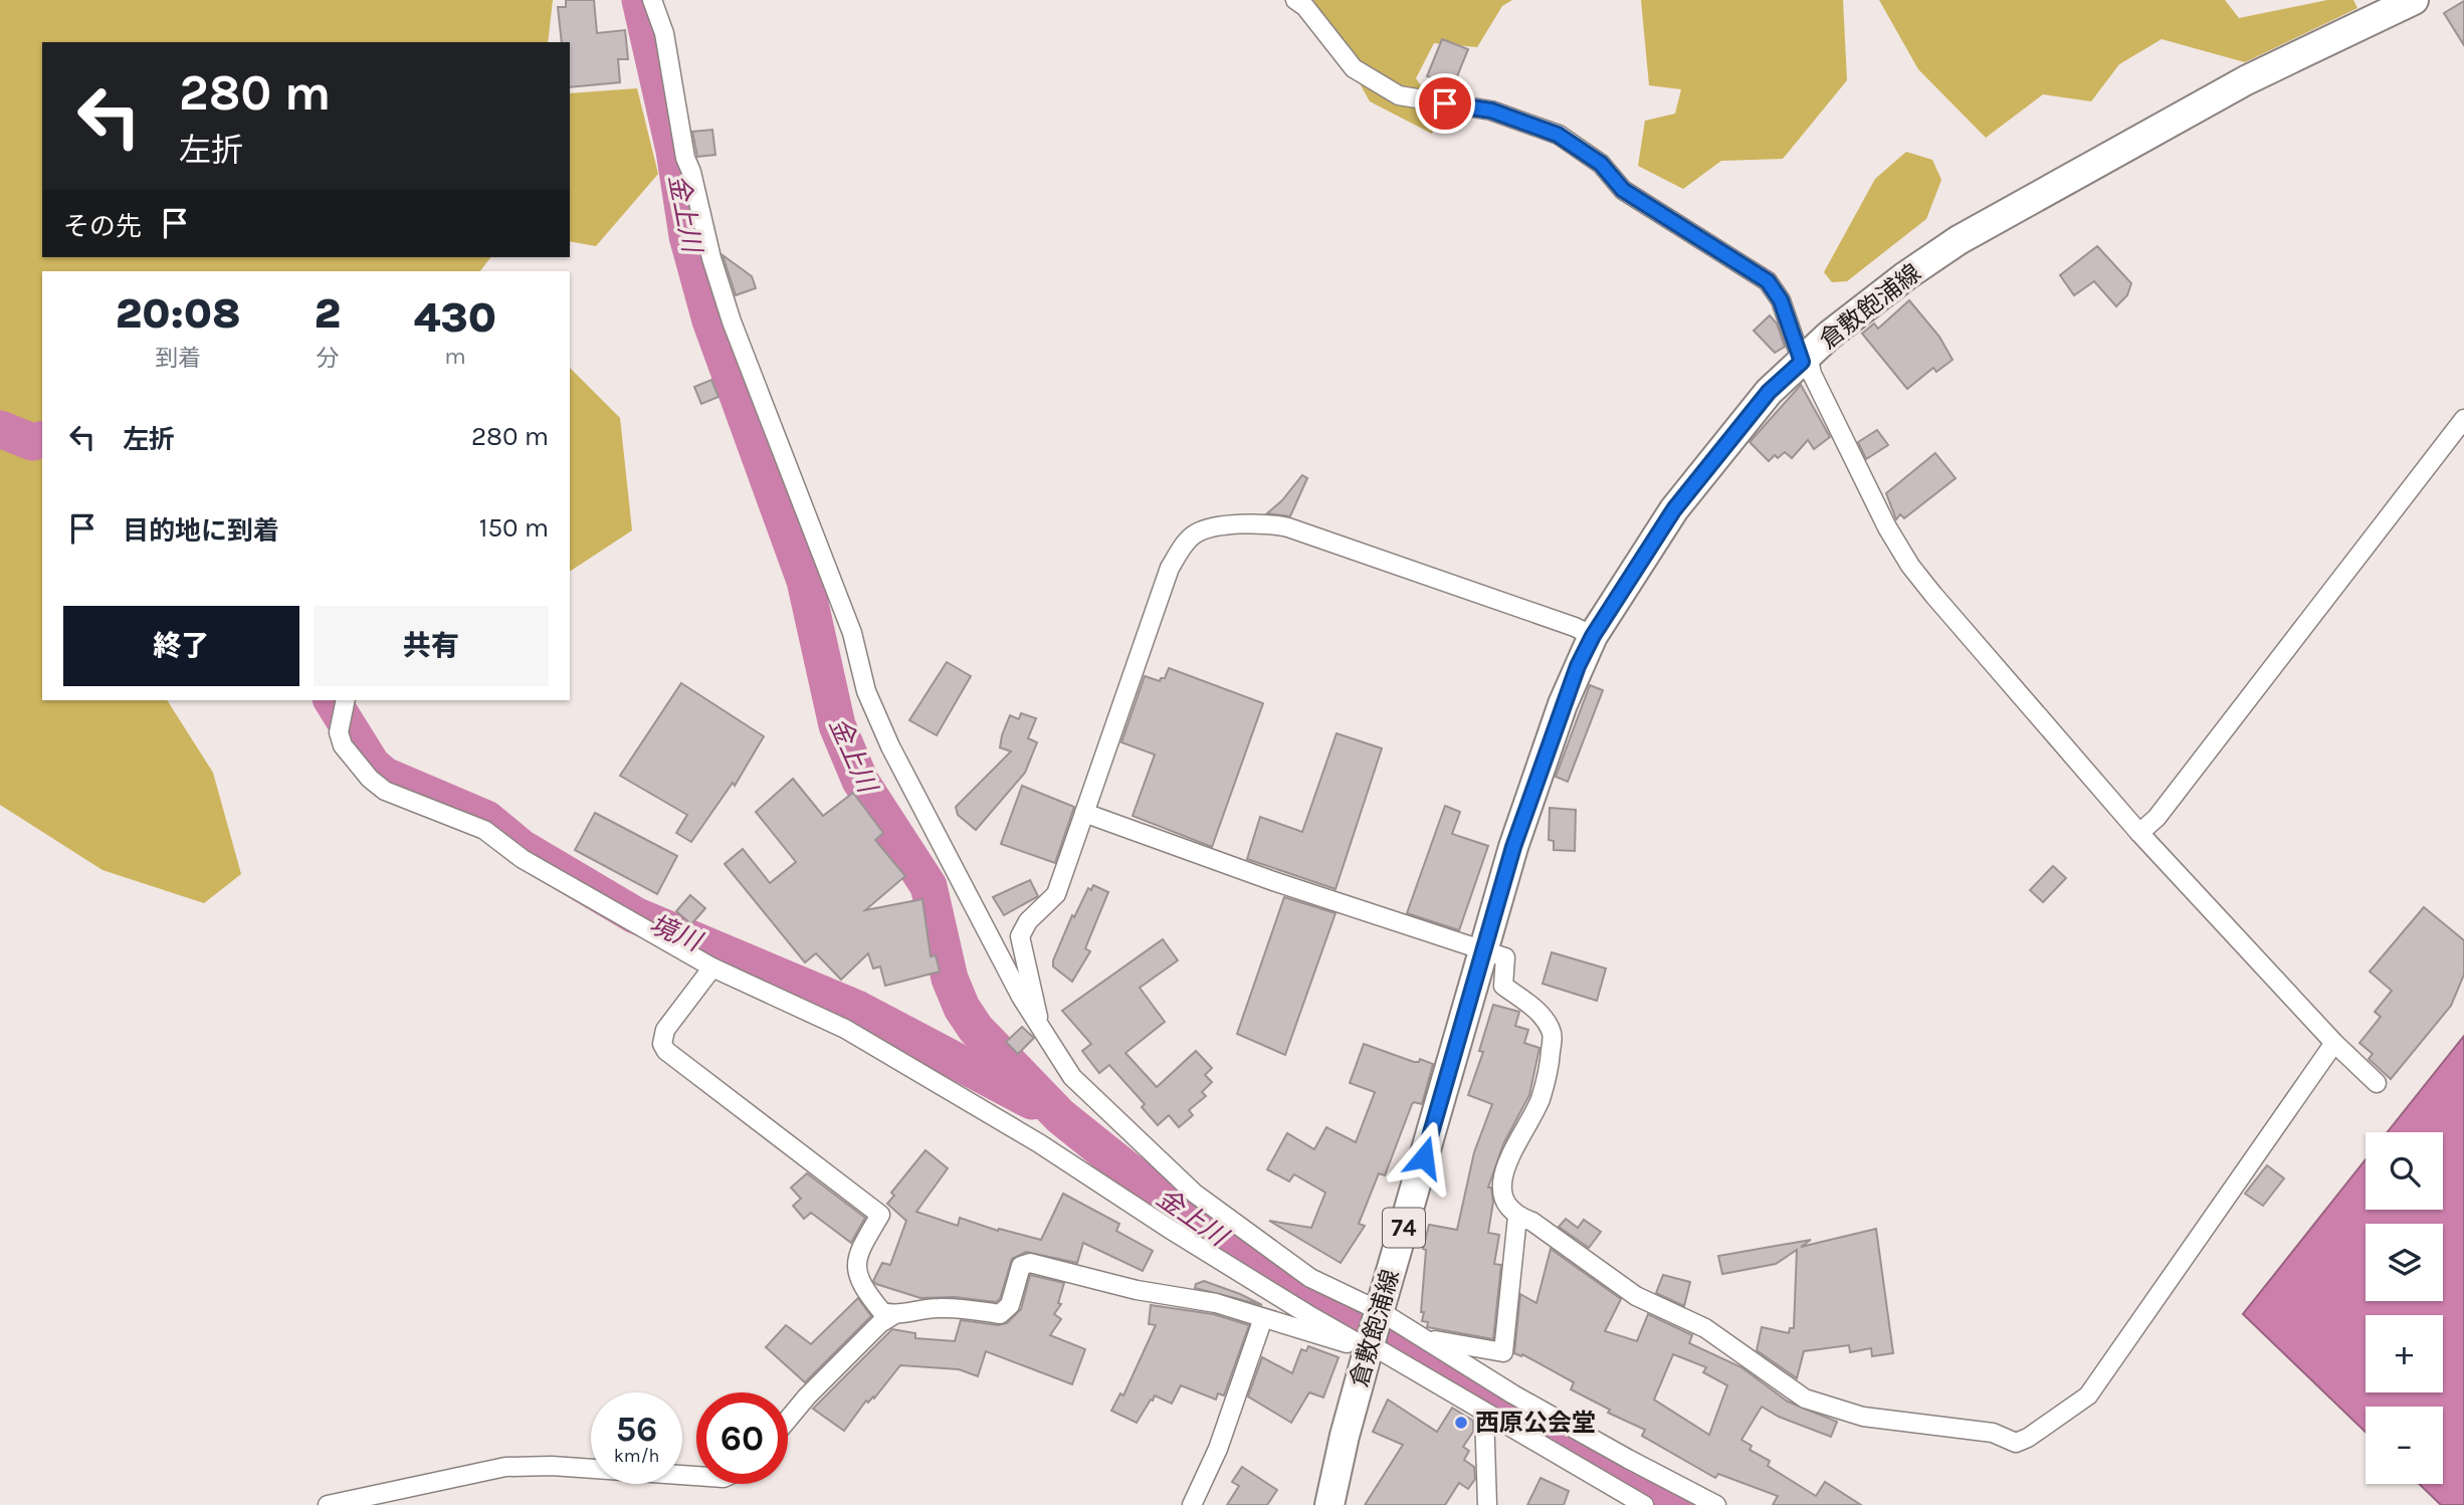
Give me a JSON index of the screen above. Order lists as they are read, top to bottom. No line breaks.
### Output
{"streets":{"main road":["倉敷飽浦線","74"]},"water":["金上川","境川"],"places":["西原公会堂"],"page":{"turn":["280 m","左折"],"then":"その先","eta":["20:08","到着","2","分","430","m"],"list":[{"name":"左折","value":"280 m"},{"name":"目的地に到着","value":"150 m"}],"buttons":["終了","共有"],"map_buttons":["+","−"],"speed":"56 km/h","limit":"60"}}
